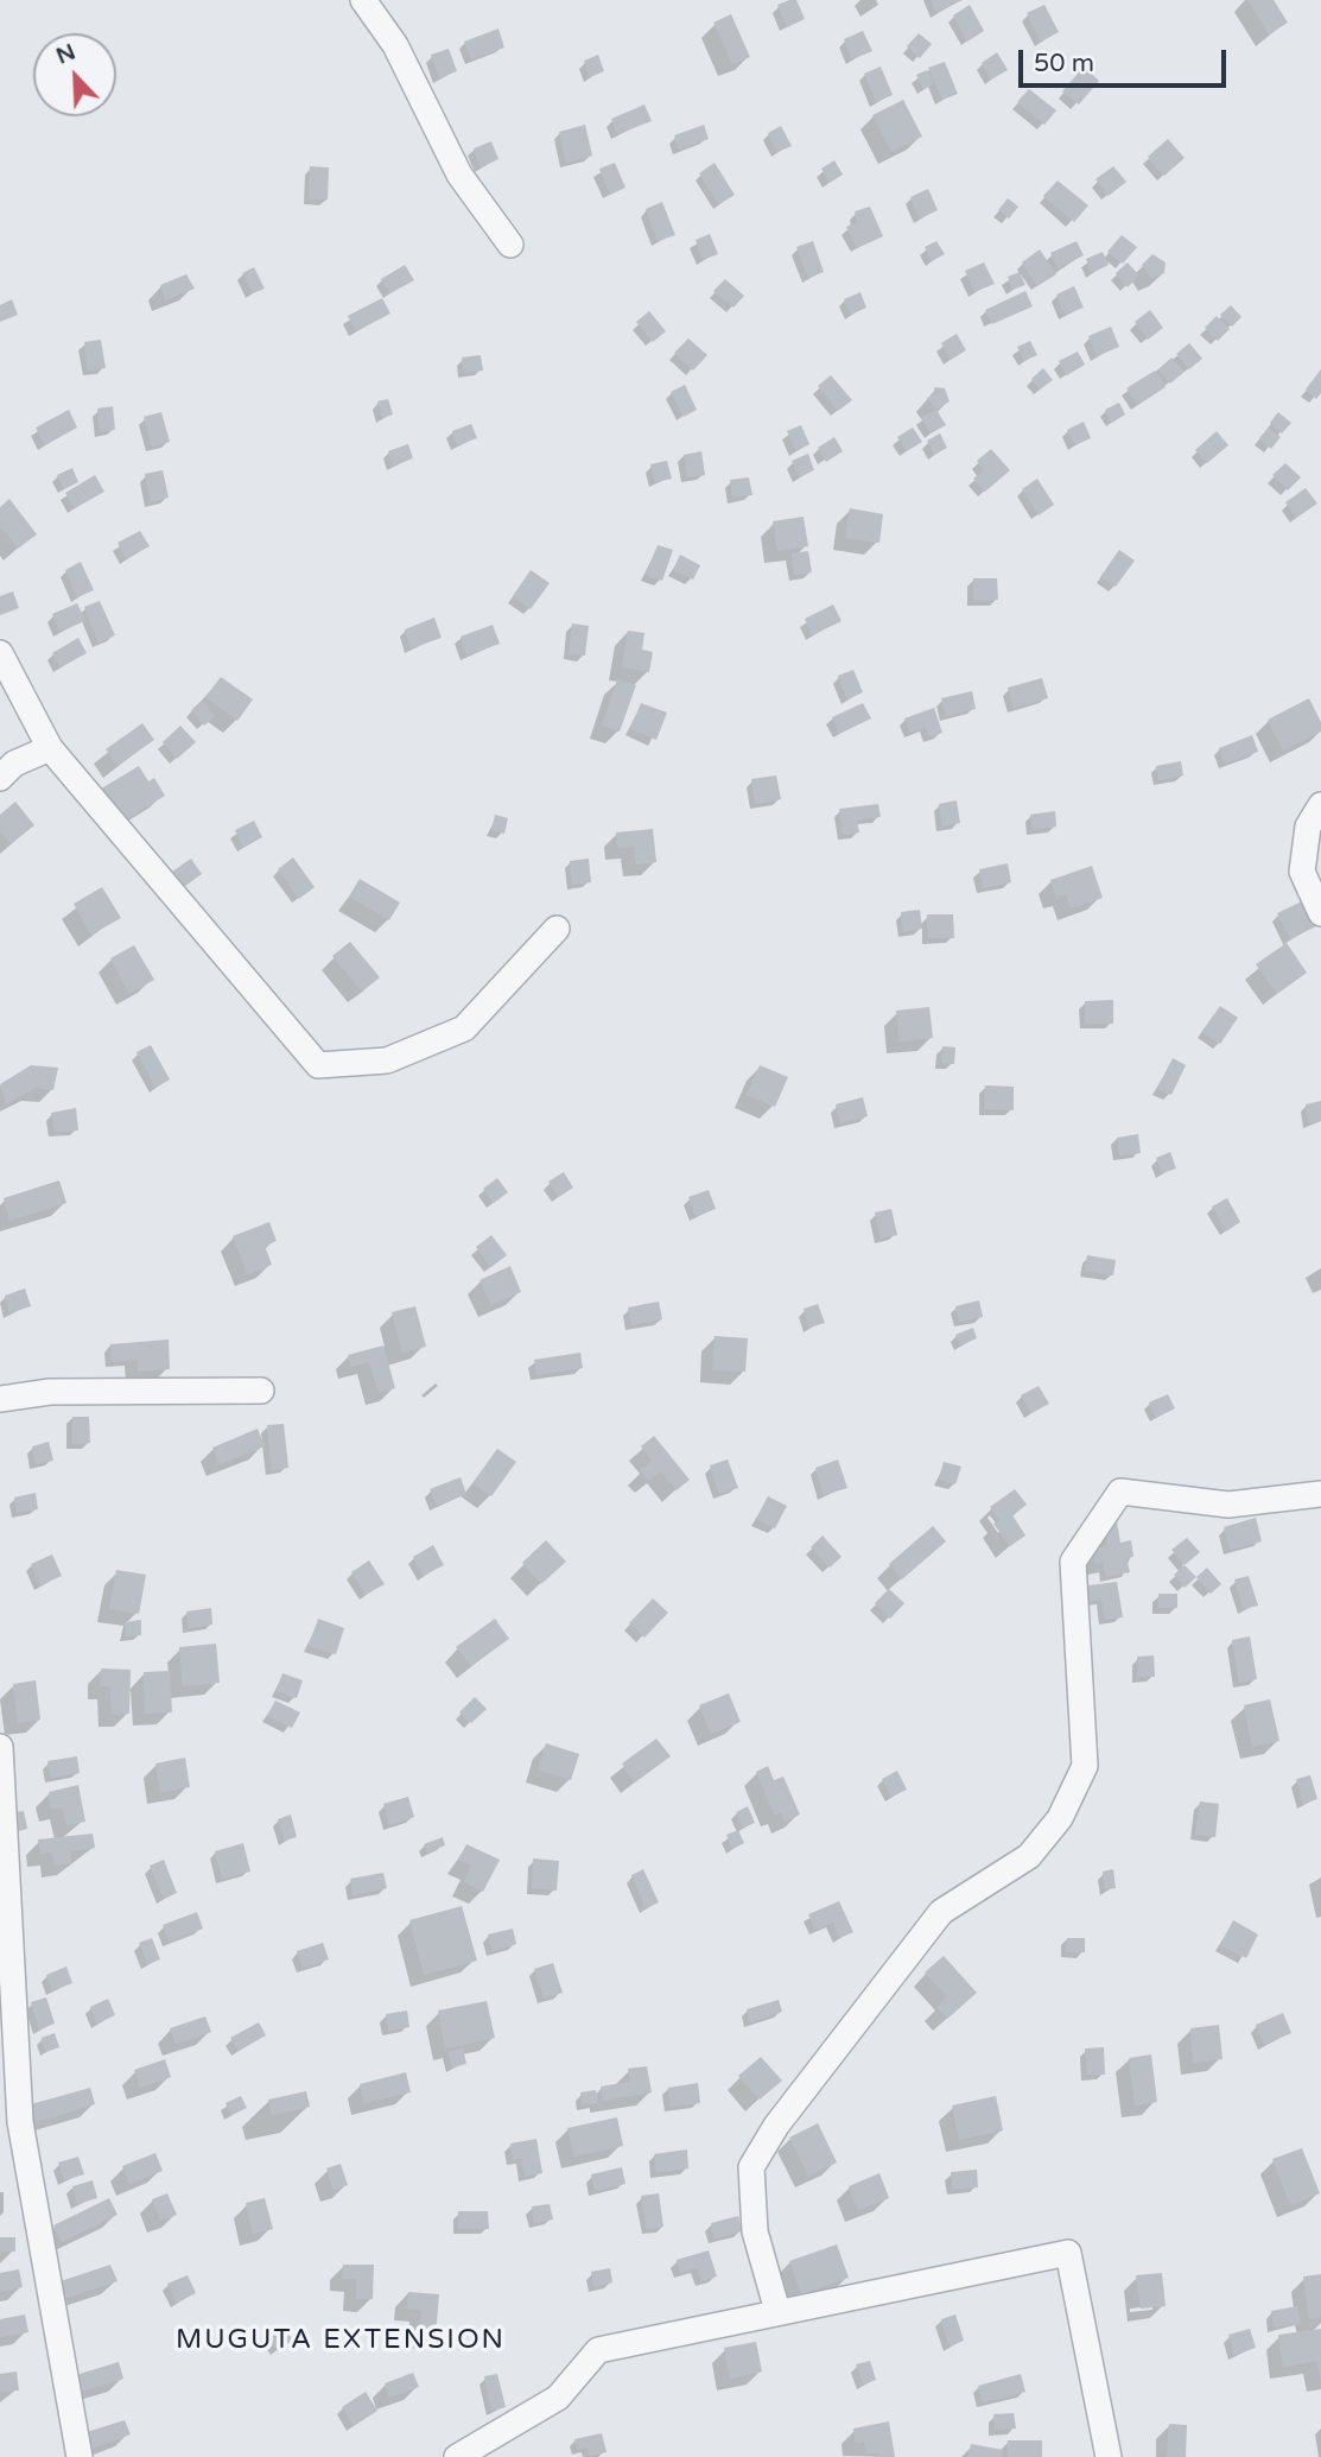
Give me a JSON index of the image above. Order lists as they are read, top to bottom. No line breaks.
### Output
{"districts":["MUGUTA EXTENSION"],"scale_bar":"50 m","north":"top left"}
